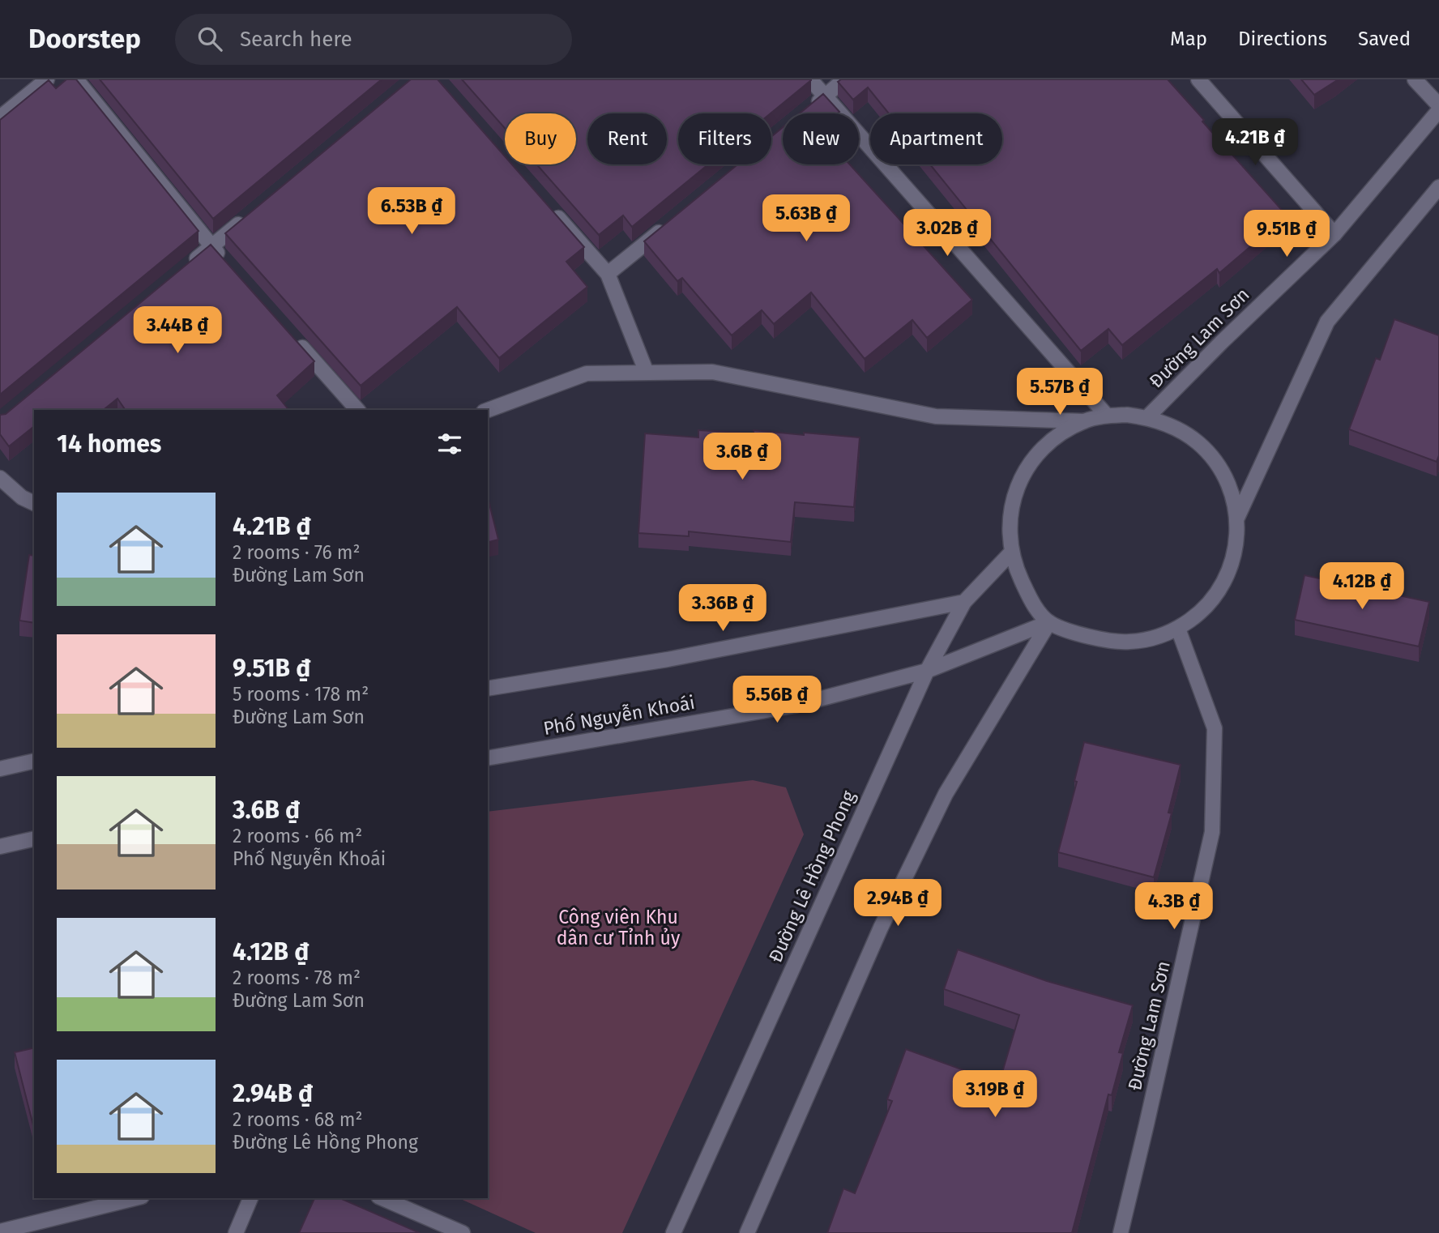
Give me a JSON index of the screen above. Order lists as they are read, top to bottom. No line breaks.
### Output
{"streets":{"street":["Đường Lam Sơn","Phố Nguyễn Khoái","Đường Lê Hồng Phong"]},"crossings":[["Phố Nguyễn Khoái","Đường Lê Hồng Phong"]],"parks":["Công viên Khu dân cư Tỉnh ủy"],"page":{"header":"Doorstep","search":"Search here","nav":["Map","Directions","Saved"],"chip":["Buy","Rent","Filters","New","Apartment"],"price":["4.21B ₫","6.53B ₫","5.63B ₫","3.02B ₫","9.51B ₫","3.44B ₫","5.57B ₫","3.6B ₫","4.12B ₫","3.36B ₫","5.56B ₫","2.94B ₫","4.3B ₫","3.19B ₫"],"heading":"14 homes","list":[{"name":"4.21B ₫","note":"2 rooms · 76 m² · Đường Lam Sơn"},{"name":"9.51B ₫","note":"5 rooms · 178 m² · Đường Lam Sơn"},{"name":"3.6B ₫","note":"2 rooms · 66 m² · Phố Nguyễn Khoái"},{"name":"4.12B ₫","note":"2 rooms · 78 m² · Đường Lam Sơn"},{"name":"2.94B ₫","note":"2 rooms · 68 m² · Đường Lê Hồng Phong"}]}}
